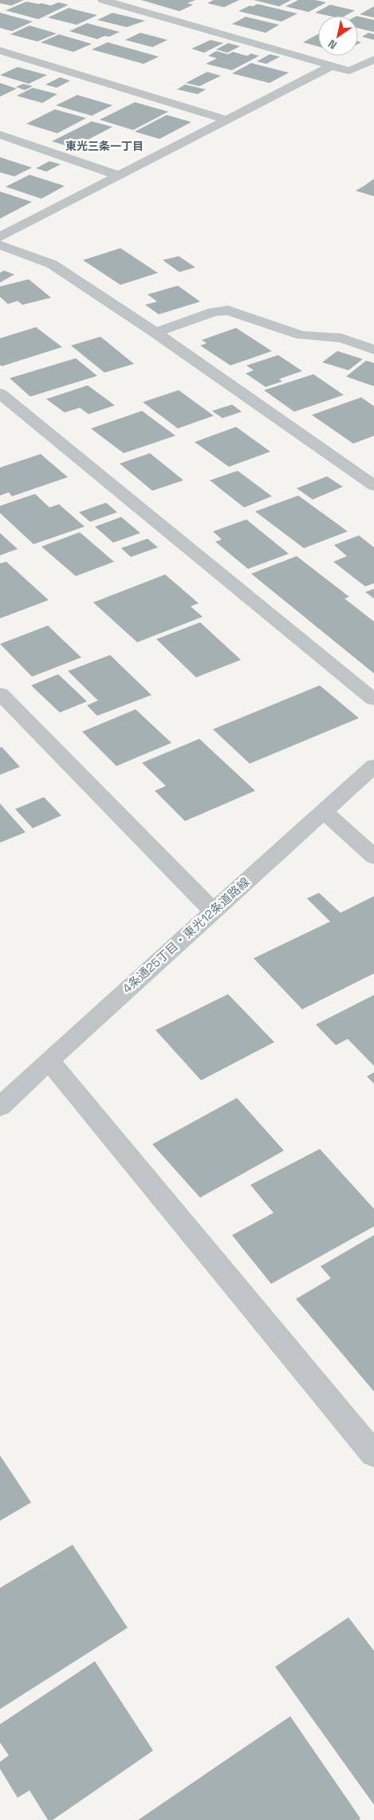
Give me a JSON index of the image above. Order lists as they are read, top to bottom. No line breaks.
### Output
{"streets":{"street":["4条通25丁目・東光12条道路線"]},"districts":["東光三条一丁目"],"north":"bottom left"}
